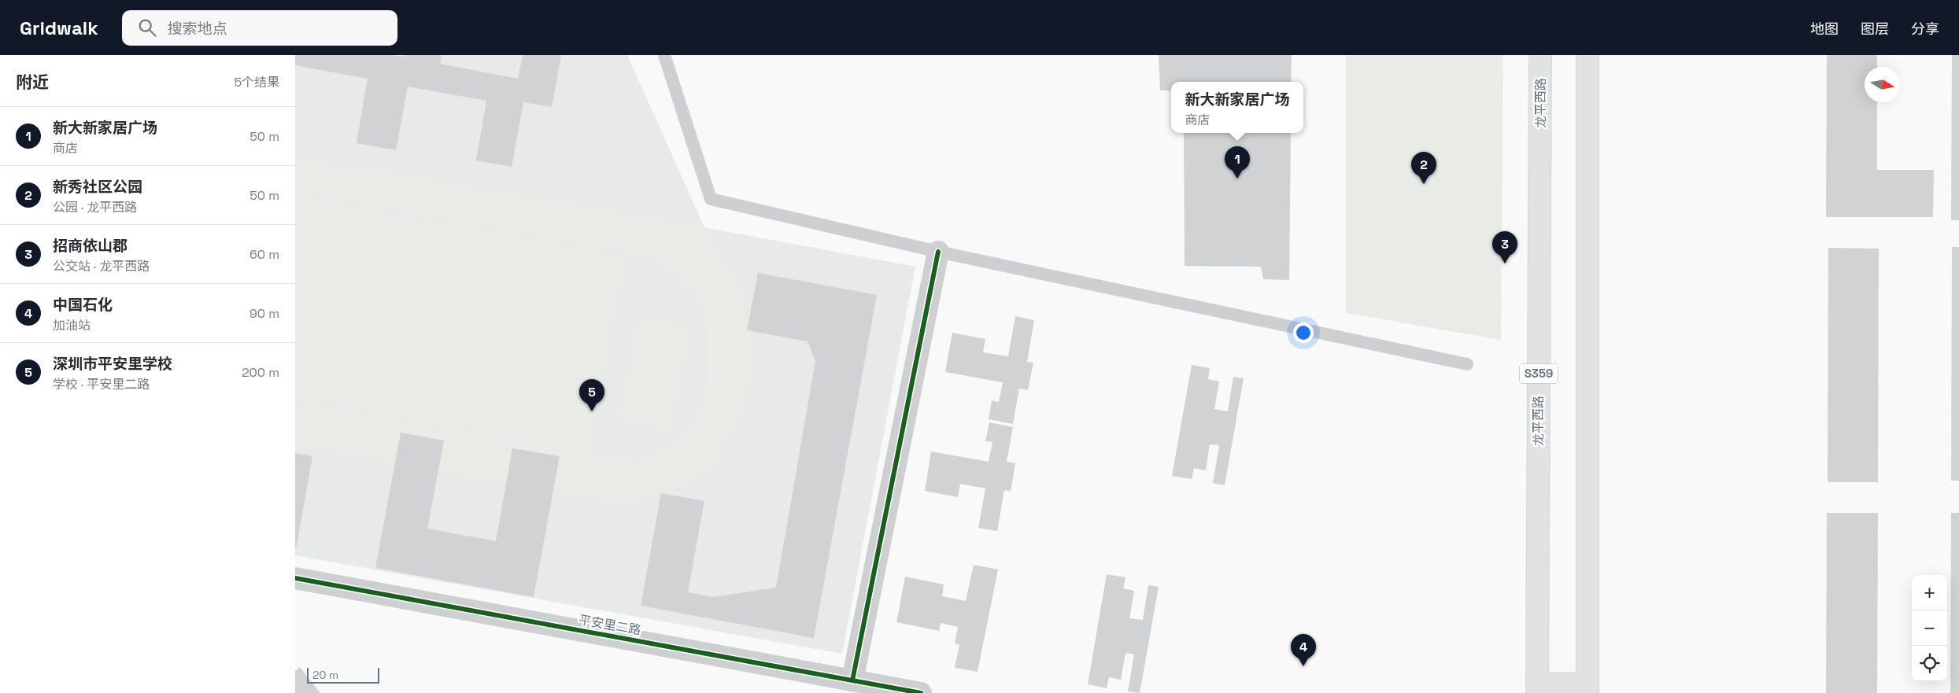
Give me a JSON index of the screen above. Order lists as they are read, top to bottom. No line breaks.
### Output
{"streets":{"main road":["龙平西路","S359"],"street":["平安里二路"]},"scale_bar":"20 m","north":"right","page":{"header":"Gridwalk","search":"搜索地点","nav":["地图","图层","分享"],"heading":["附近","5个结果"],"popup":["新大新家居广场","商店"],"list":[{"mark":"1","name":"新大新家居广场","note":"商店","value":"50 m"},{"mark":"2","name":"新秀社区公园","note":"公园 · 龙平西路","value":"50 m"},{"mark":"3","name":"招商依山郡","note":"公交站 · 龙平西路","value":"60 m"},{"mark":"4","name":"中国石化","note":"加油站","value":"90 m"},{"mark":"5","name":"深圳市平安里学校","note":"学校 · 平安里二路","value":"200 m"}],"pins":["1","2","3","5","4"],"map_buttons":["+","−"],"scale":"20 m"}}
